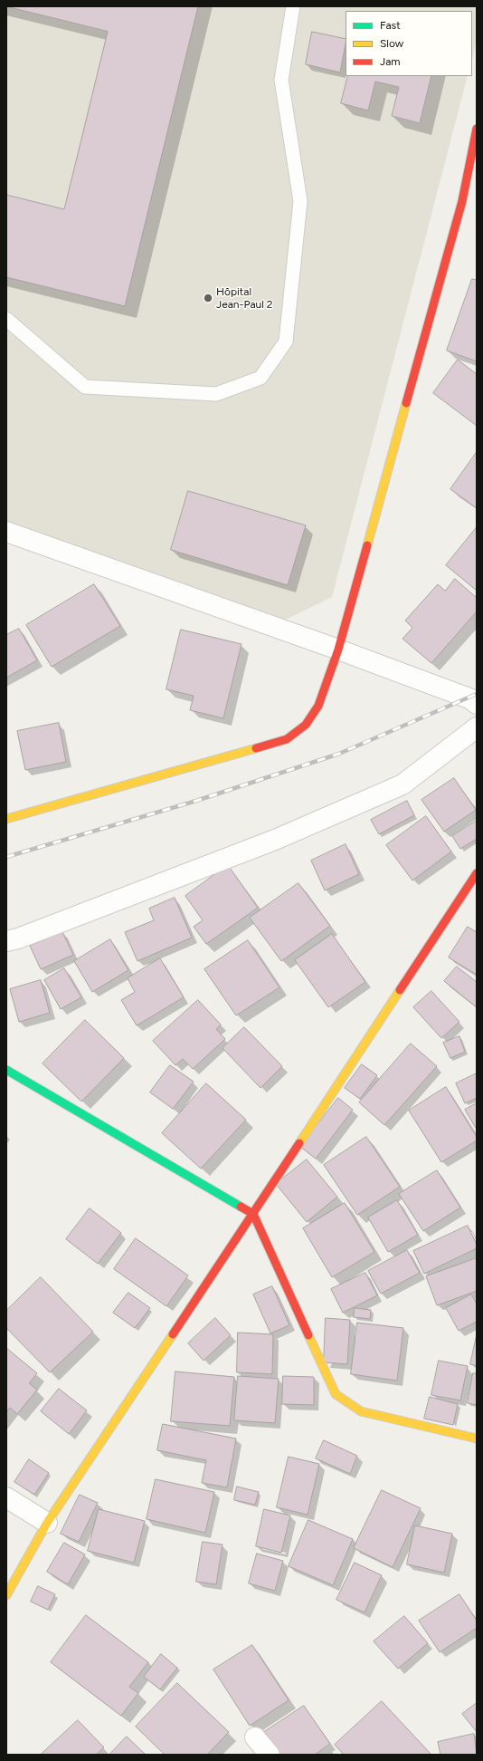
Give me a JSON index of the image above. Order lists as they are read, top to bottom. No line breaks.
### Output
{"places":["Hôpital Jean-Paul 2"],"legend":["Fast","Slow","Jam"]}
